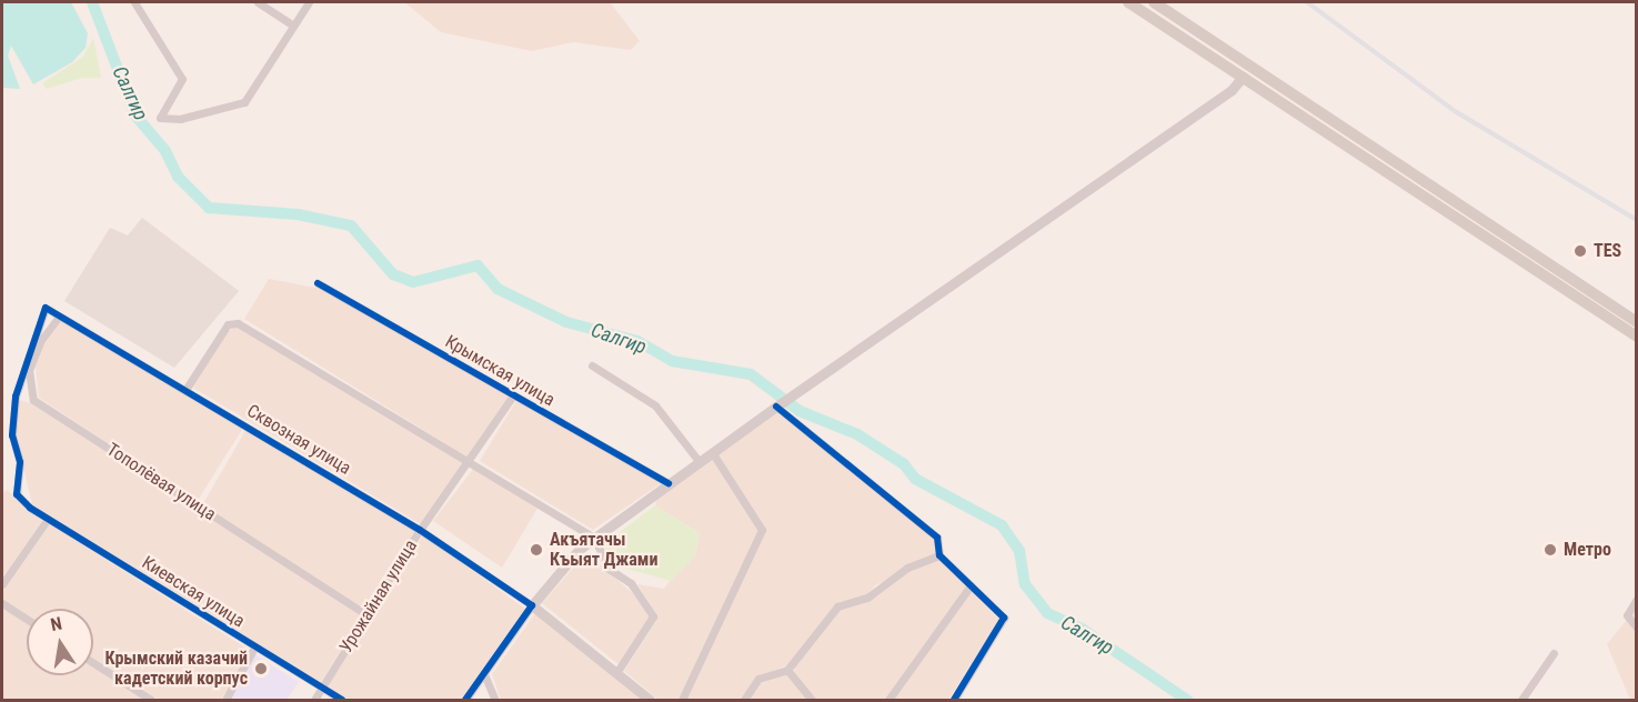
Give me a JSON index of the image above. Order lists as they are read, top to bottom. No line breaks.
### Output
{"streets":{"main road":["Сквозная улица"],"street":["Крымская улица","Тополёвая улица","Киевская улица","Урожайная улица"]},"crossings":[["Крымская улица","Урожайная улица"],["Сквозная улица","Тополёвая улица"],["Сквозная улица","Киевская улица"],["Сквозная улица","Урожайная улица"],["Тополёвая улица","Урожайная улица"],["Киевская улица","Урожайная улица"]],"water":["Салгир"],"places":["TES","Акъятачы Къыят Джами","Метро","Крымский казачий кадетский корпус"],"north":"top"}
